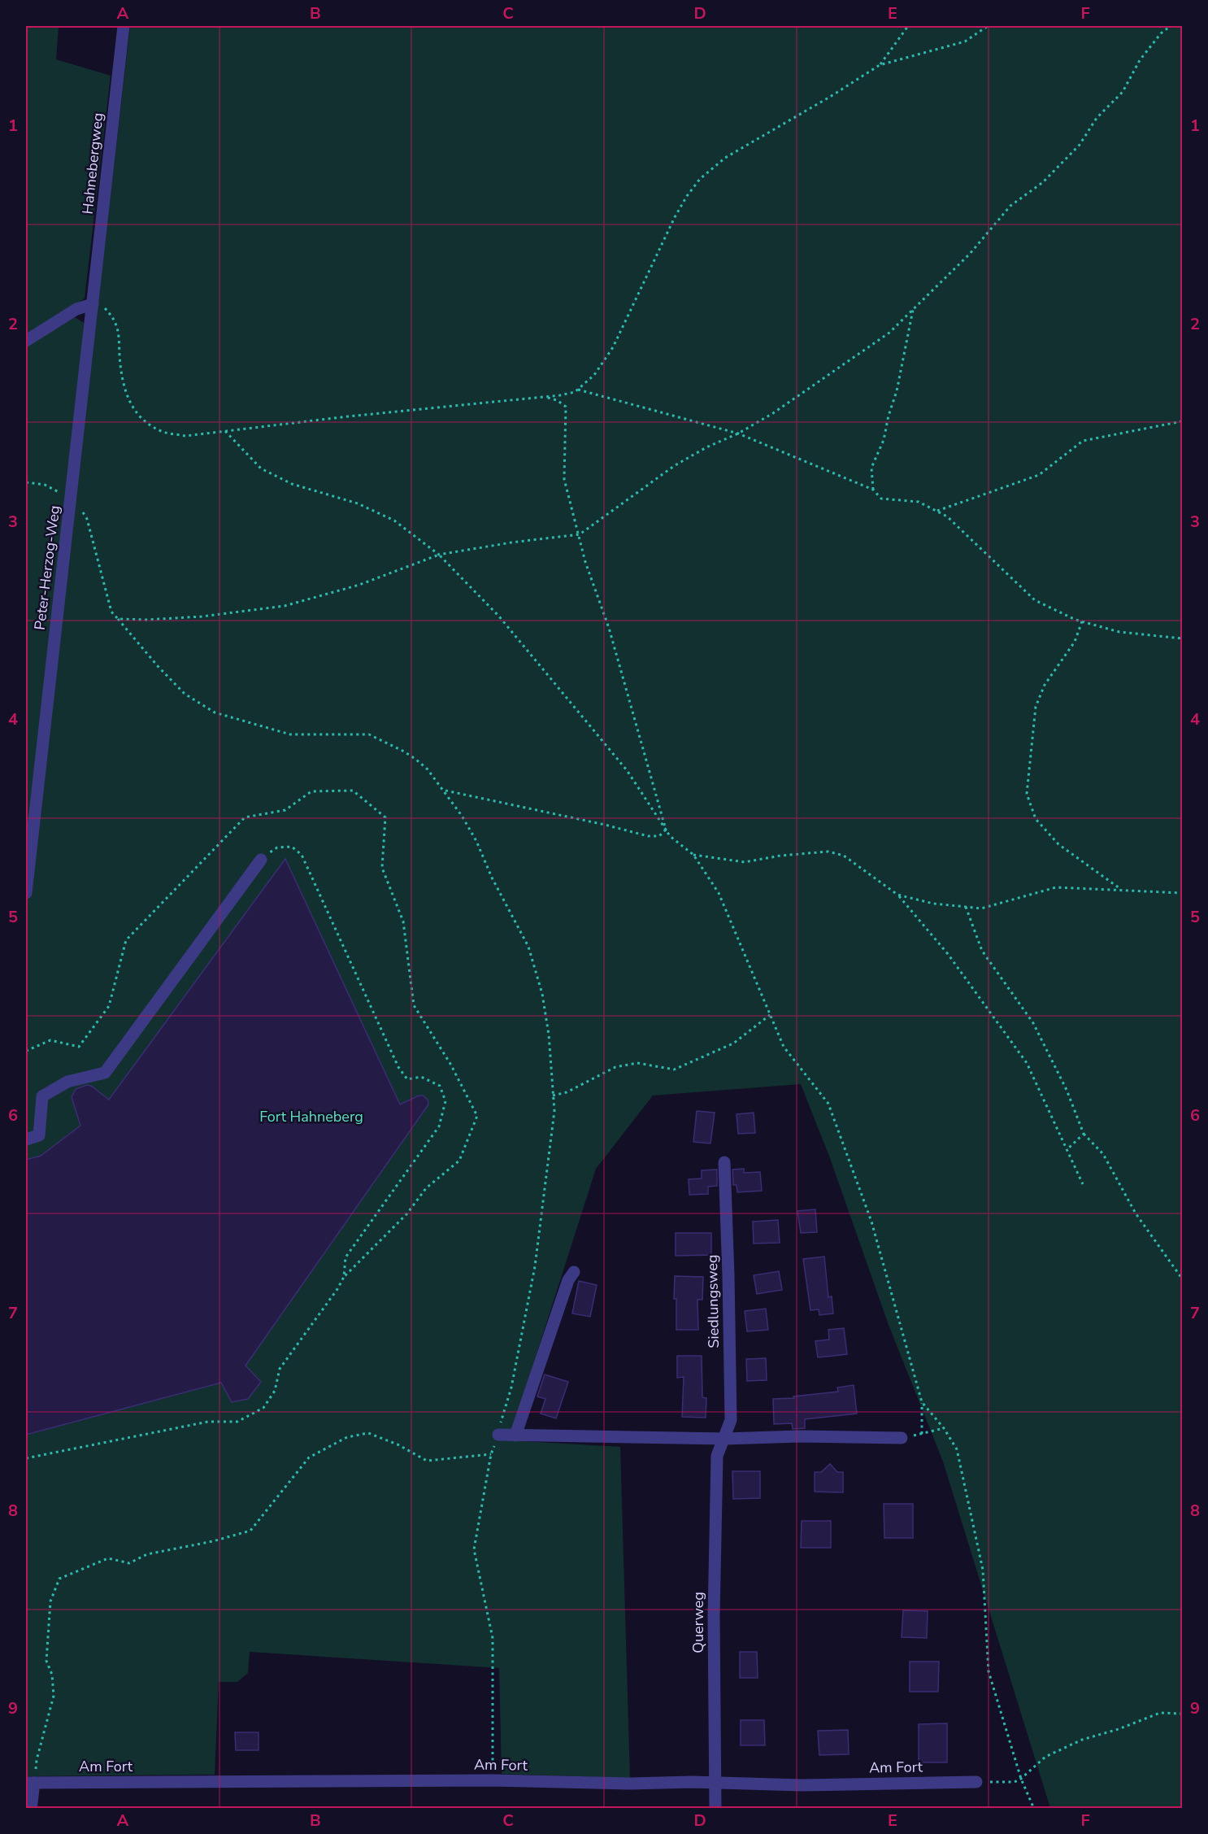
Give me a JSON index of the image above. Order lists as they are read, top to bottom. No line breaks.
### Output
{"streets":{"street":["Hahnebergweg","Peter-Herzog-Weg","Siedlungsweg","Querweg","Am Fort"]},"crossings":[["Hahnebergweg","Peter-Herzog-Weg"],["Siedlungsweg","Querweg"],["Querweg","Am Fort"]],"parks":["Fort Hahneberg"],"grid":{"columns":["A","B","C","D","E","F"],"rows":["1","2","3","4","5","6","7","8","9"]}}
